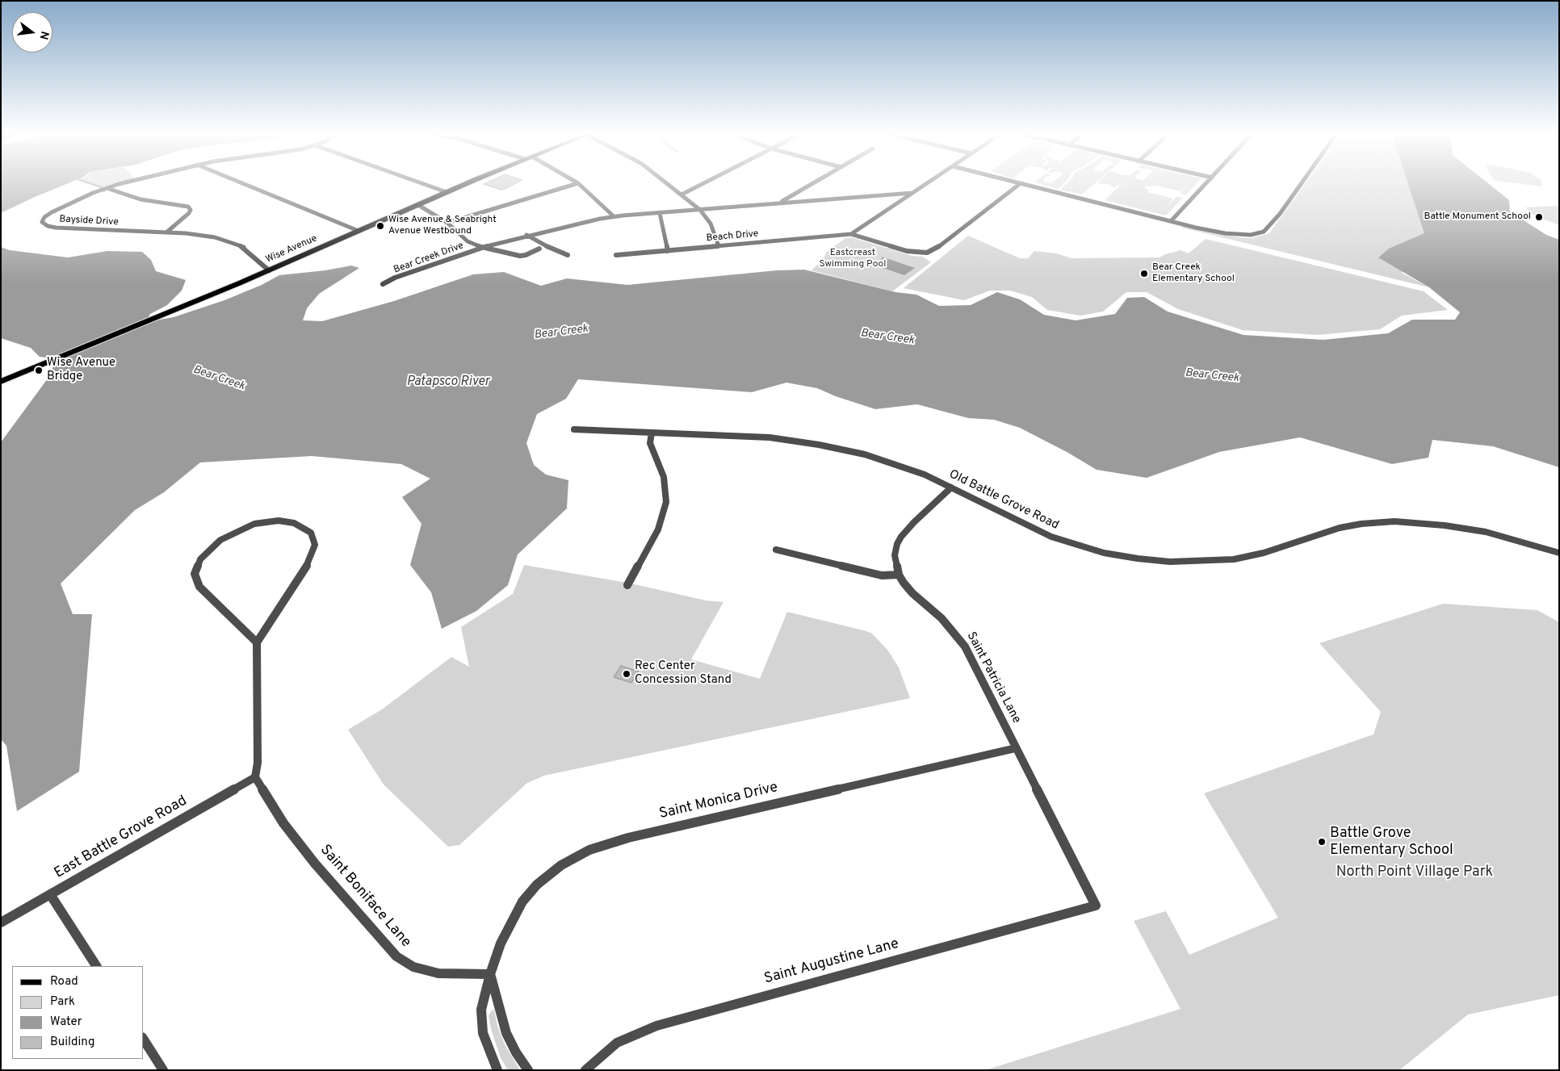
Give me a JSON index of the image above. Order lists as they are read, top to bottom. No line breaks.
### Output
{"streets":{"main road":["Wise Avenue"],"street":["Bayside Drive","Beach Drive","Bear Creek Drive","Old Battle Grove Road","Saint Patricia Lane","Saint Monica Drive","East Battle Grove Road","Saint Boniface Lane","Saint Augustine Lane"]},"crossings":[["Bayside Drive","Wise Avenue"],["Old Battle Grove Road","Saint Patricia Lane"],["Saint Patricia Lane","Saint Monica Drive"],["Saint Patricia Lane","Saint Augustine Lane"],["Saint Monica Drive","Saint Boniface Lane"],["East Battle Grove Road","Saint Boniface Lane"]],"water":["Bear Creek","Patapsco River"],"parks":["Eastcreast Swimming Pool","North Point Village Park"],"places":["Battle Monument School","Wise Avenue & Seabright Avenue Westbound","Bear Creek Elementary School","Wise Avenue Bridge","Rec Center Concession Stand","Battle Grove Elementary School"],"legend":["Road","Park","Water","Building"],"north":"right"}
